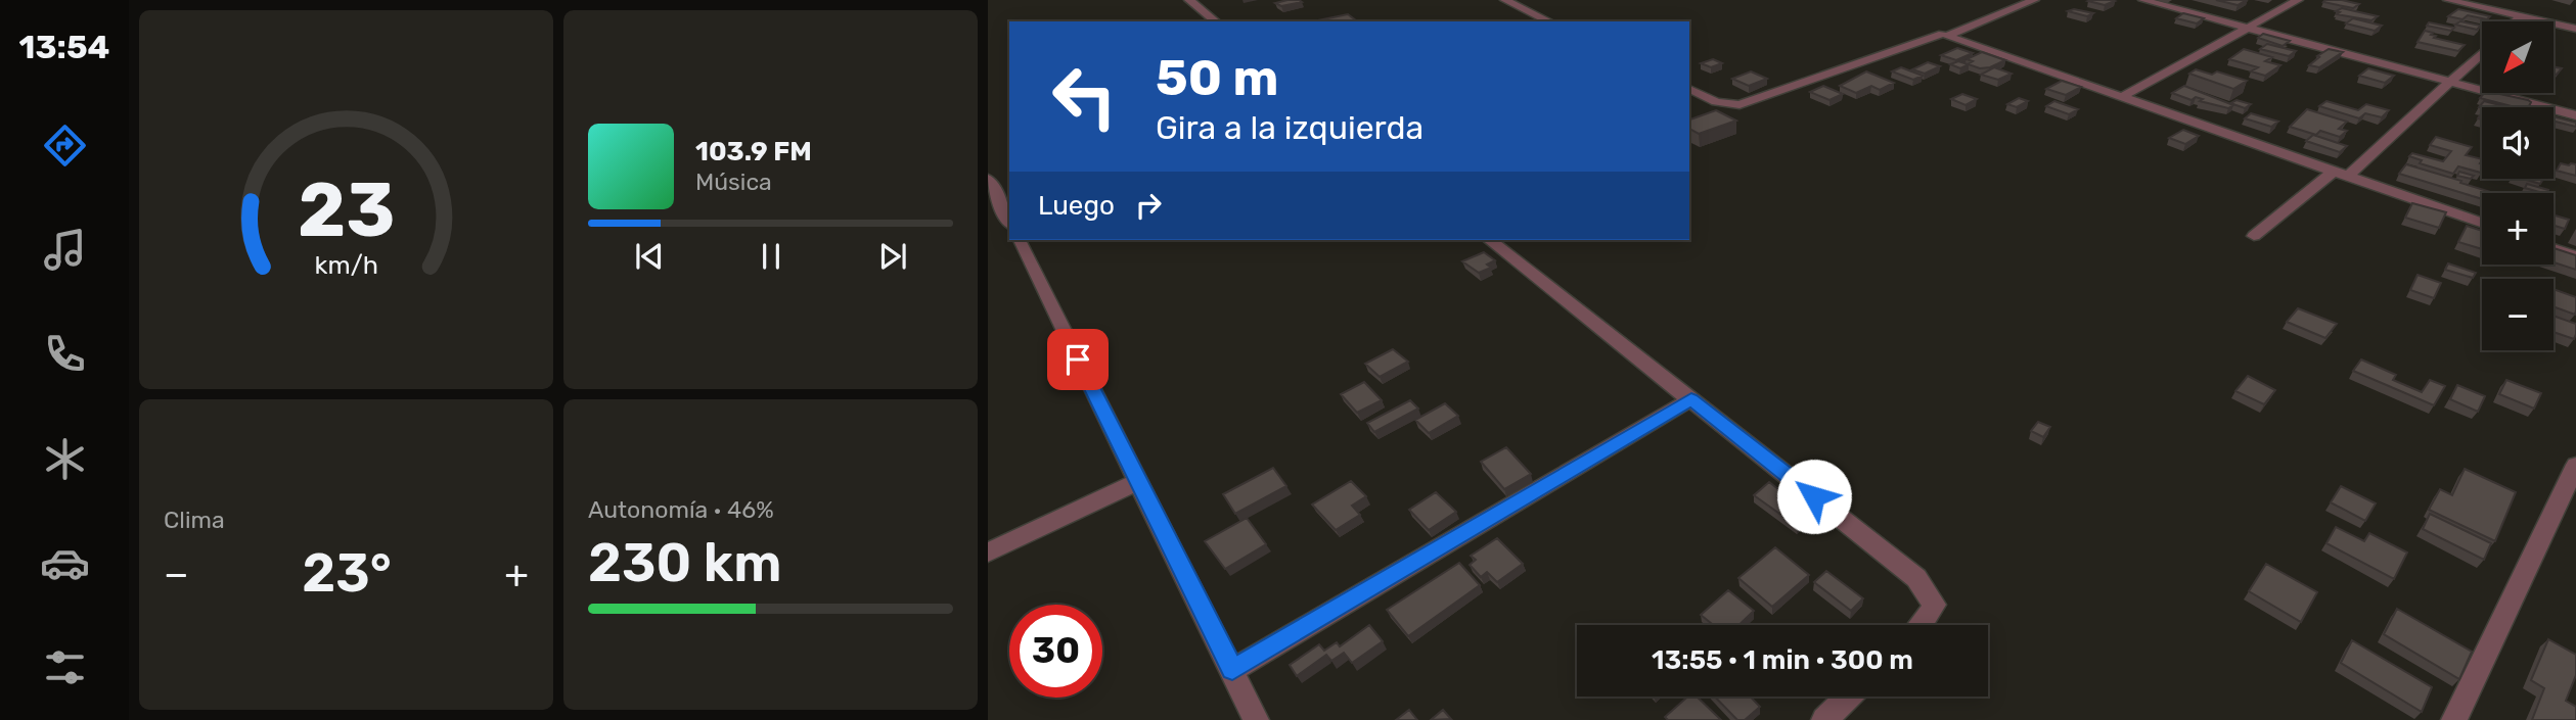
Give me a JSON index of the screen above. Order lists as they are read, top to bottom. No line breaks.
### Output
{"north":"bottom left","page":{"tabs":"13:54","map_buttons":["+","−"],"turn":["50 m","Gira a la izquierda"],"song":["103.9 FM","Música"],"then":"Luego","tile":["Clima",["Autonomía · 46%","230 km"]],"heat":["−","23°","+"],"limit":"30","trip":"13:55 · 1 min · 300 m","gauge":["23","km/h"]}}
